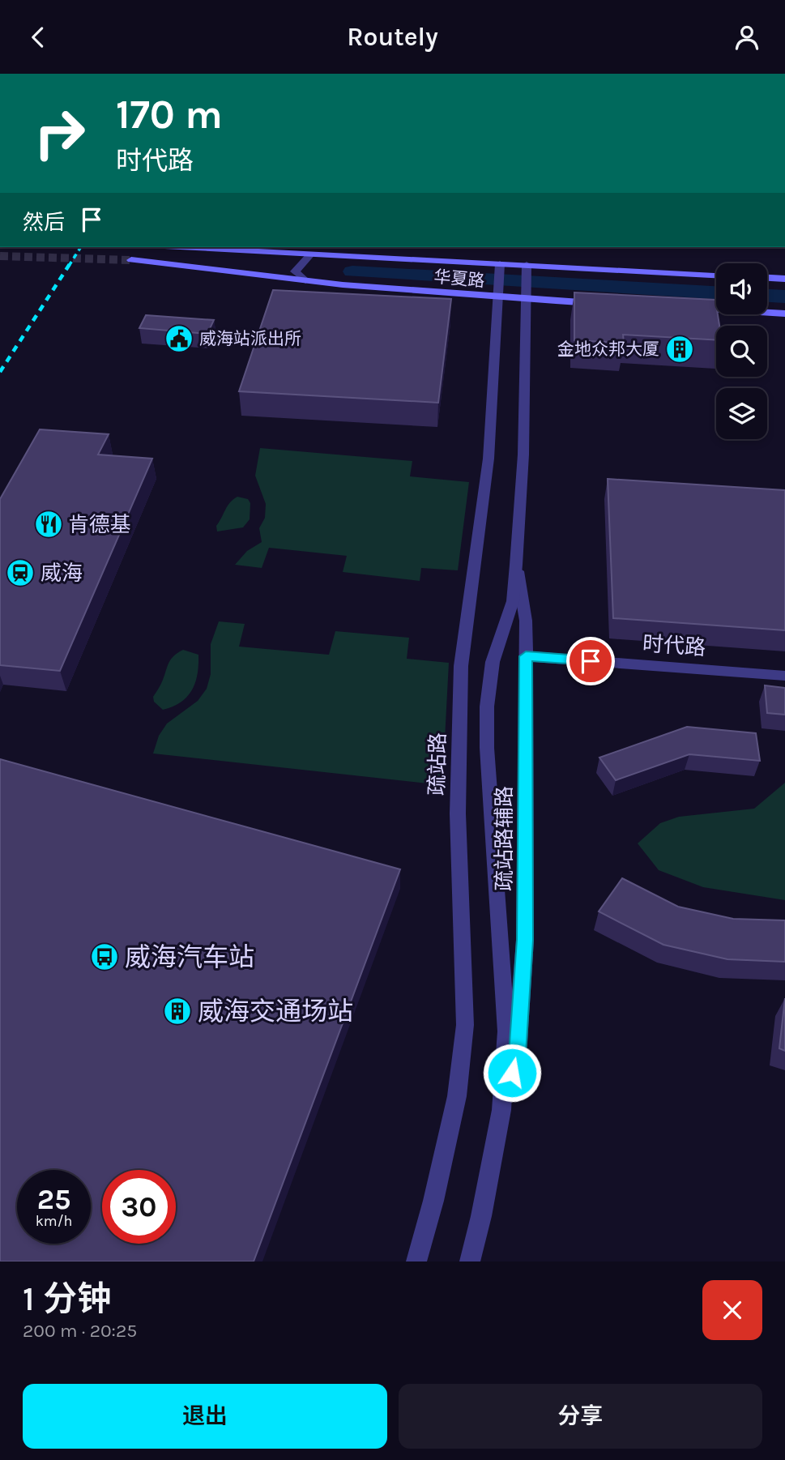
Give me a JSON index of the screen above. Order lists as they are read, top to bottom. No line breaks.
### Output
{"streets":{"main road":["华夏路"],"street":["时代路","疏站路","疏站路辅路"]},"crossings":[["华夏路","疏站路"],["时代路","疏站路辅路"]],"places":{"public building":["威海站派出所"],"building":["金地众邦大厦","威海交通场站"],"restaurant":["肯德基"],"station":["威海"],"bus stop":["威海汽车站"]},"page":{"header":"Routely","turn":["170 m","时代路"],"then":"然后","speed":"25 km/h","limit":"30","heading":["1 分钟","200 m · 20:25"],"buttons":["退出","分享"]}}
